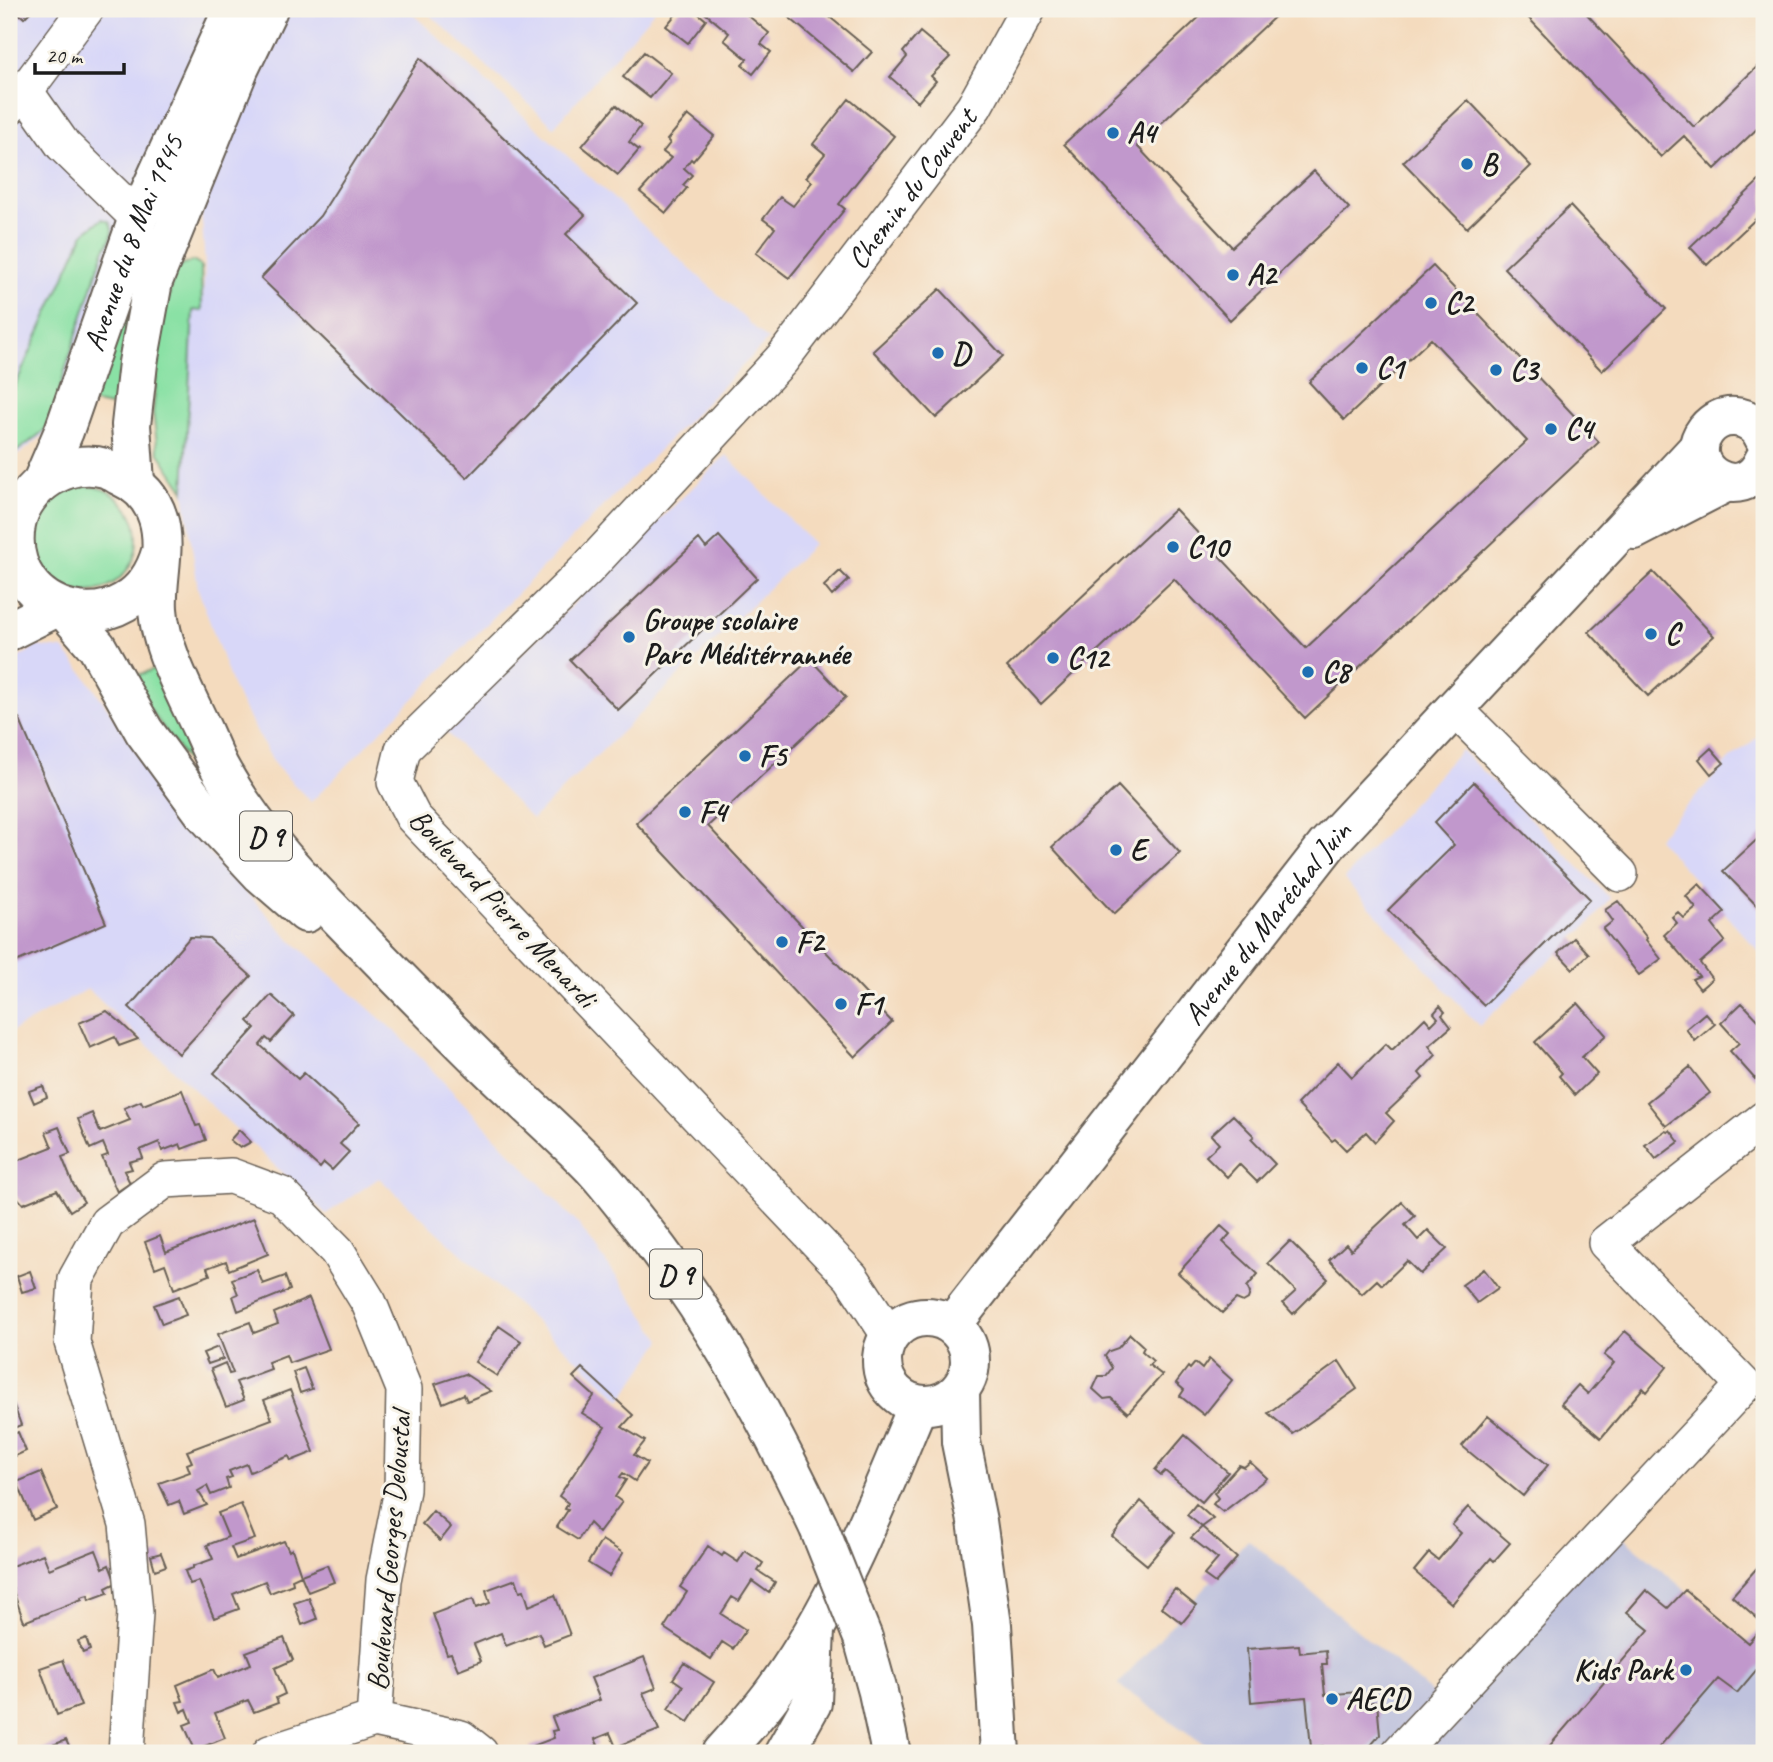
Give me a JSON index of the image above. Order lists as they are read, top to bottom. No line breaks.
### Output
{"streets":{"main road":["Avenue du 8 Mai 1945","D 9","Avenue du Maréchal Juin"],"street":["Chemin du Couvent","Boulevard Pierre Menardi","Boulevard Georges Deloustal"]},"crossings":[["Chemin du Couvent","Boulevard Pierre Menardi"],["Avenue du 8 Mai 1945","D 9"],["Boulevard Pierre Menardi","Avenue du Maréchal Juin"]],"places":["A4","B","A2","C2","D","C1","C3","C4","C10","C","Groupe scolaire Parc Méditérrannée","C12","C8","F5","F4","E","F2","F1","Kids Park","AECD"],"scale_bar":"20 m"}
